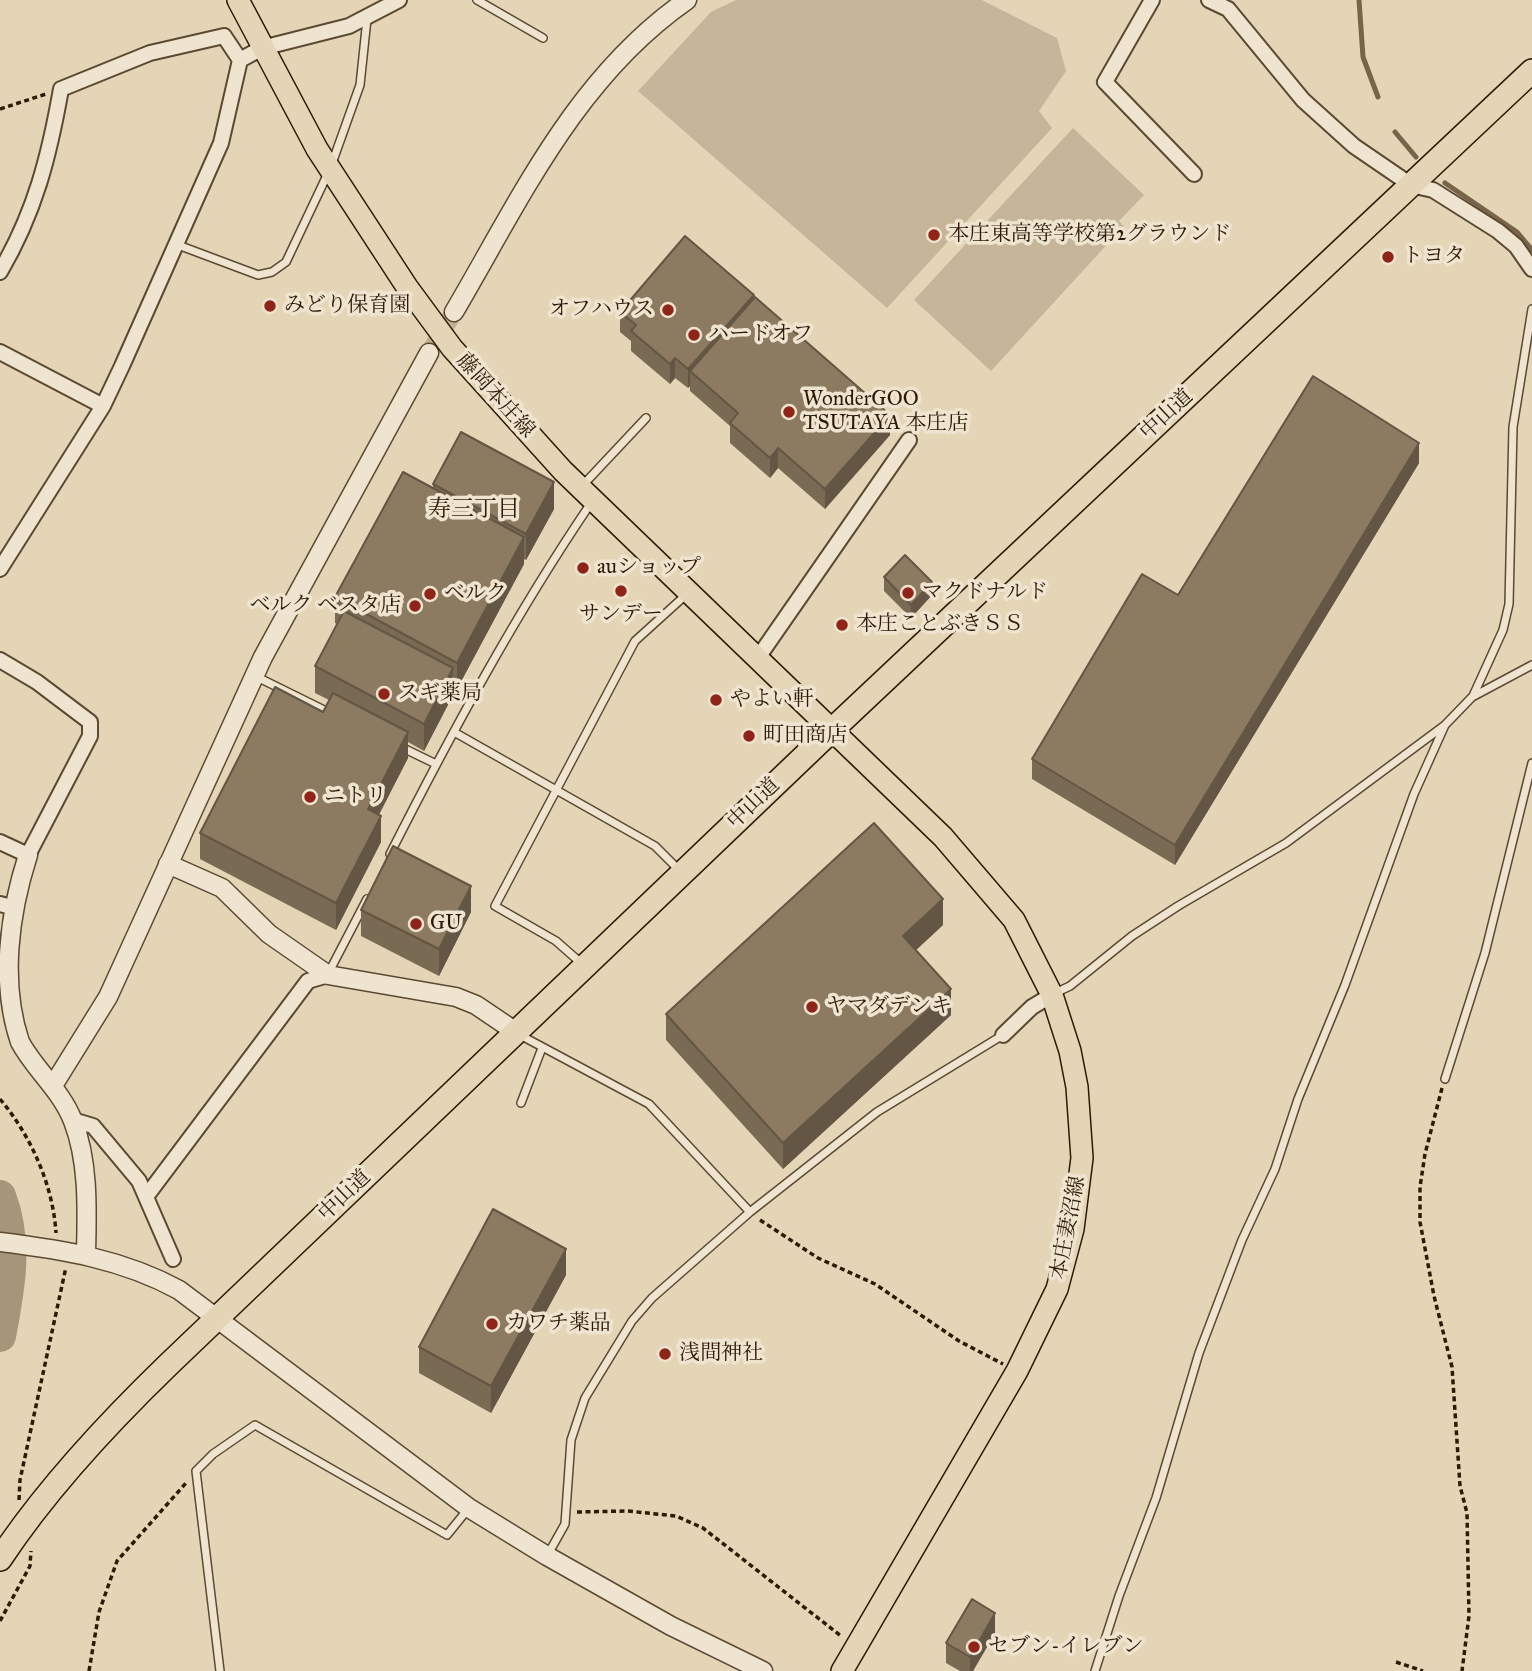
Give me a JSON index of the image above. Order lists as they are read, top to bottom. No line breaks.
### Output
{"streets":{"highway":["中山道"],"main road":["藤岡本庄線","本庄妻沼線"]},"crossings":[["藤岡本庄線","中山道"],["藤岡本庄線","本庄妻沼線"],["中山道","本庄妻沼線"]],"districts":["寿三丁目"],"places":["本庄東高等学校第2グラウンド","トヨタ","みどり保育園","オフハウス","ハードオフ","WonderGOO TSUTAYA 本庄店","auショップ","サンデー","マクドナルド","ベルク","ベルク ベスタ店","本庄ことぶきＳＳ","スギ薬局","やよい軒","町田商店","ニトリ","GU","ヤマダデンキ","カワチ薬品","浅間神社","セブン-イレブン"]}
